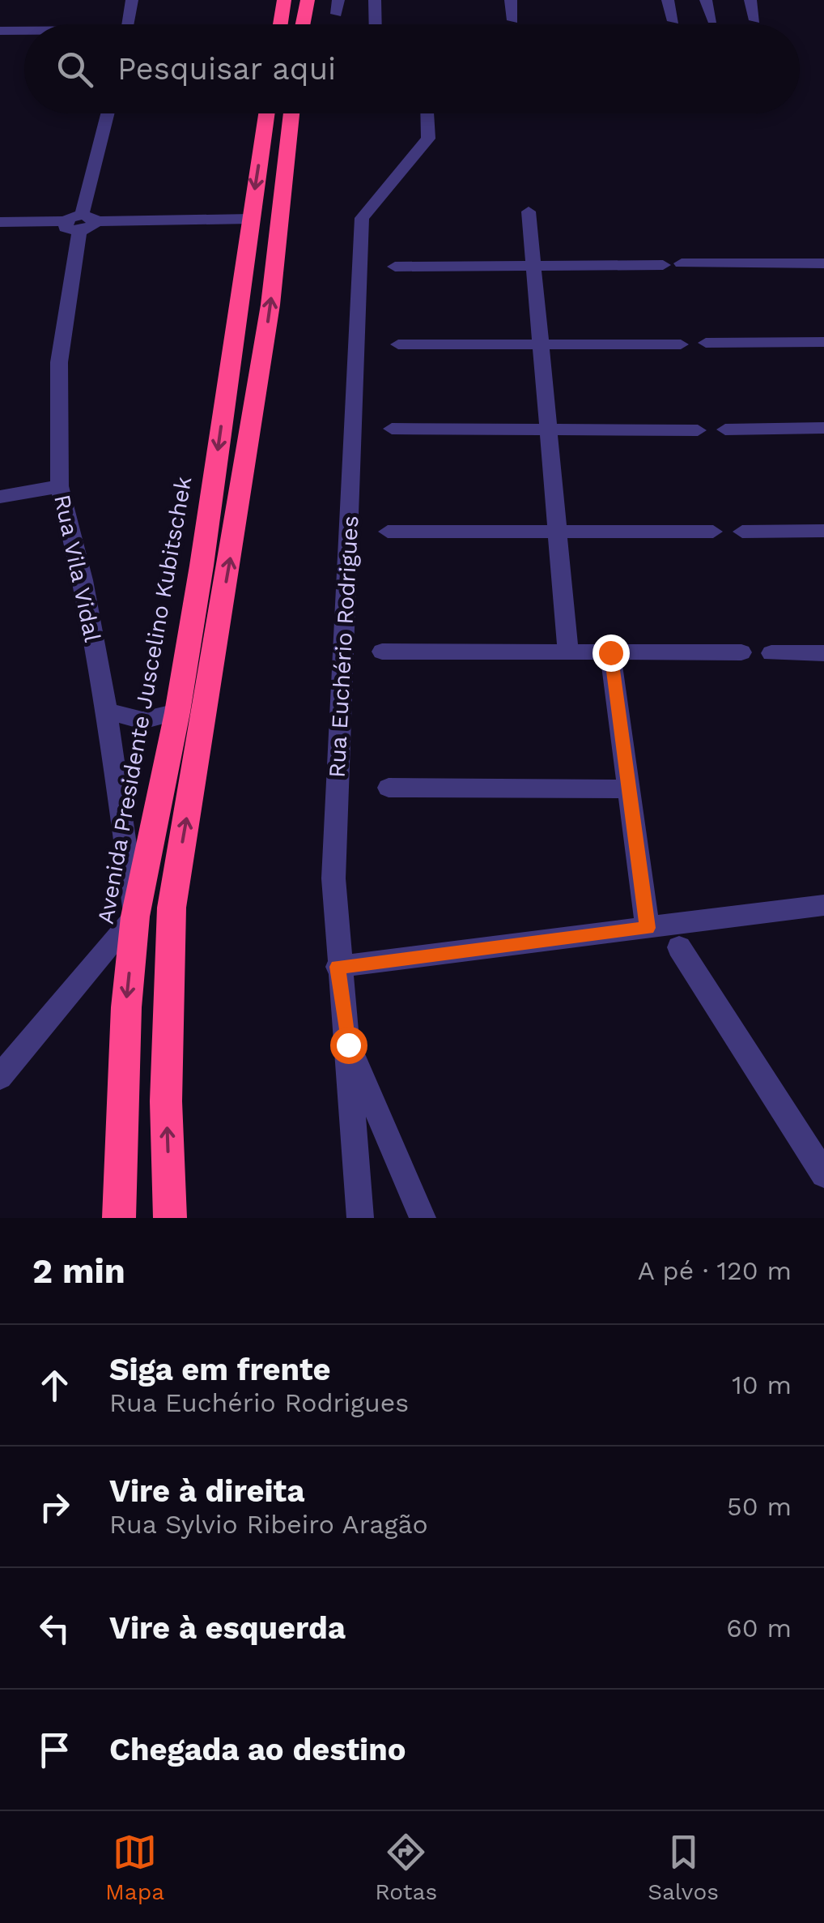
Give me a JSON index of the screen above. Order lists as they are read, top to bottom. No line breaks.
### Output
{"streets":{"highway":["Avenida Presidente Juscelino Kubitschek"],"street":["Rua Vila Vidal","Rua Euchério Rodrigues"]},"crossings":[["Rua Vila Vidal","Avenida Presidente Juscelino Kubitschek"]],"page":{"search":"Pesquisar aqui","heading":["2 min","A pé · 120 m"],"list":[["Siga em frente","Rua Euchério Rodrigues","10 m"],["Vire à direita","Rua Sylvio Ribeiro Aragão","50 m"],["Vire à esquerda","60 m"],"Chegada ao destino"],"nav":["Mapa","Rotas","Salvos"]}}
